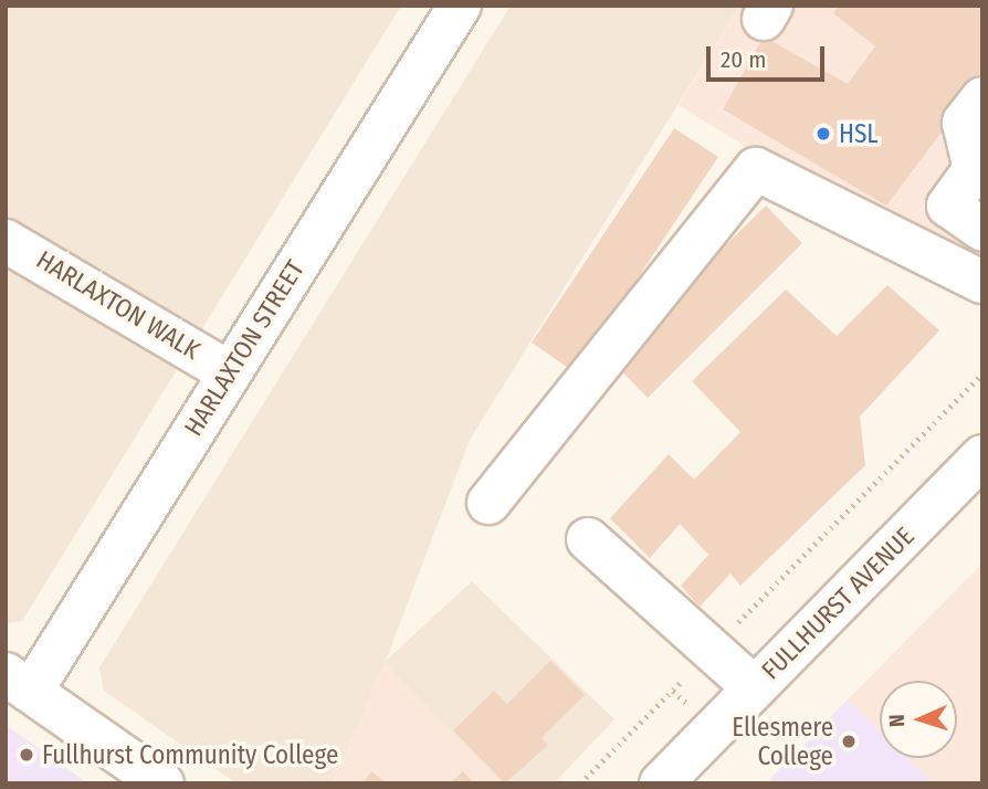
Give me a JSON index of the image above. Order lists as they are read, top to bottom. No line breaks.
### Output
{"streets":{"street":["HARLAXTON WALK","HARLAXTON STREET","FULLHURST AVENUE"]},"crossings":[["HARLAXTON WALK","HARLAXTON STREET"]],"places":["HSL","Ellesmere College","Fullhurst Community College"],"scale_bar":"20 m","north":"left"}
